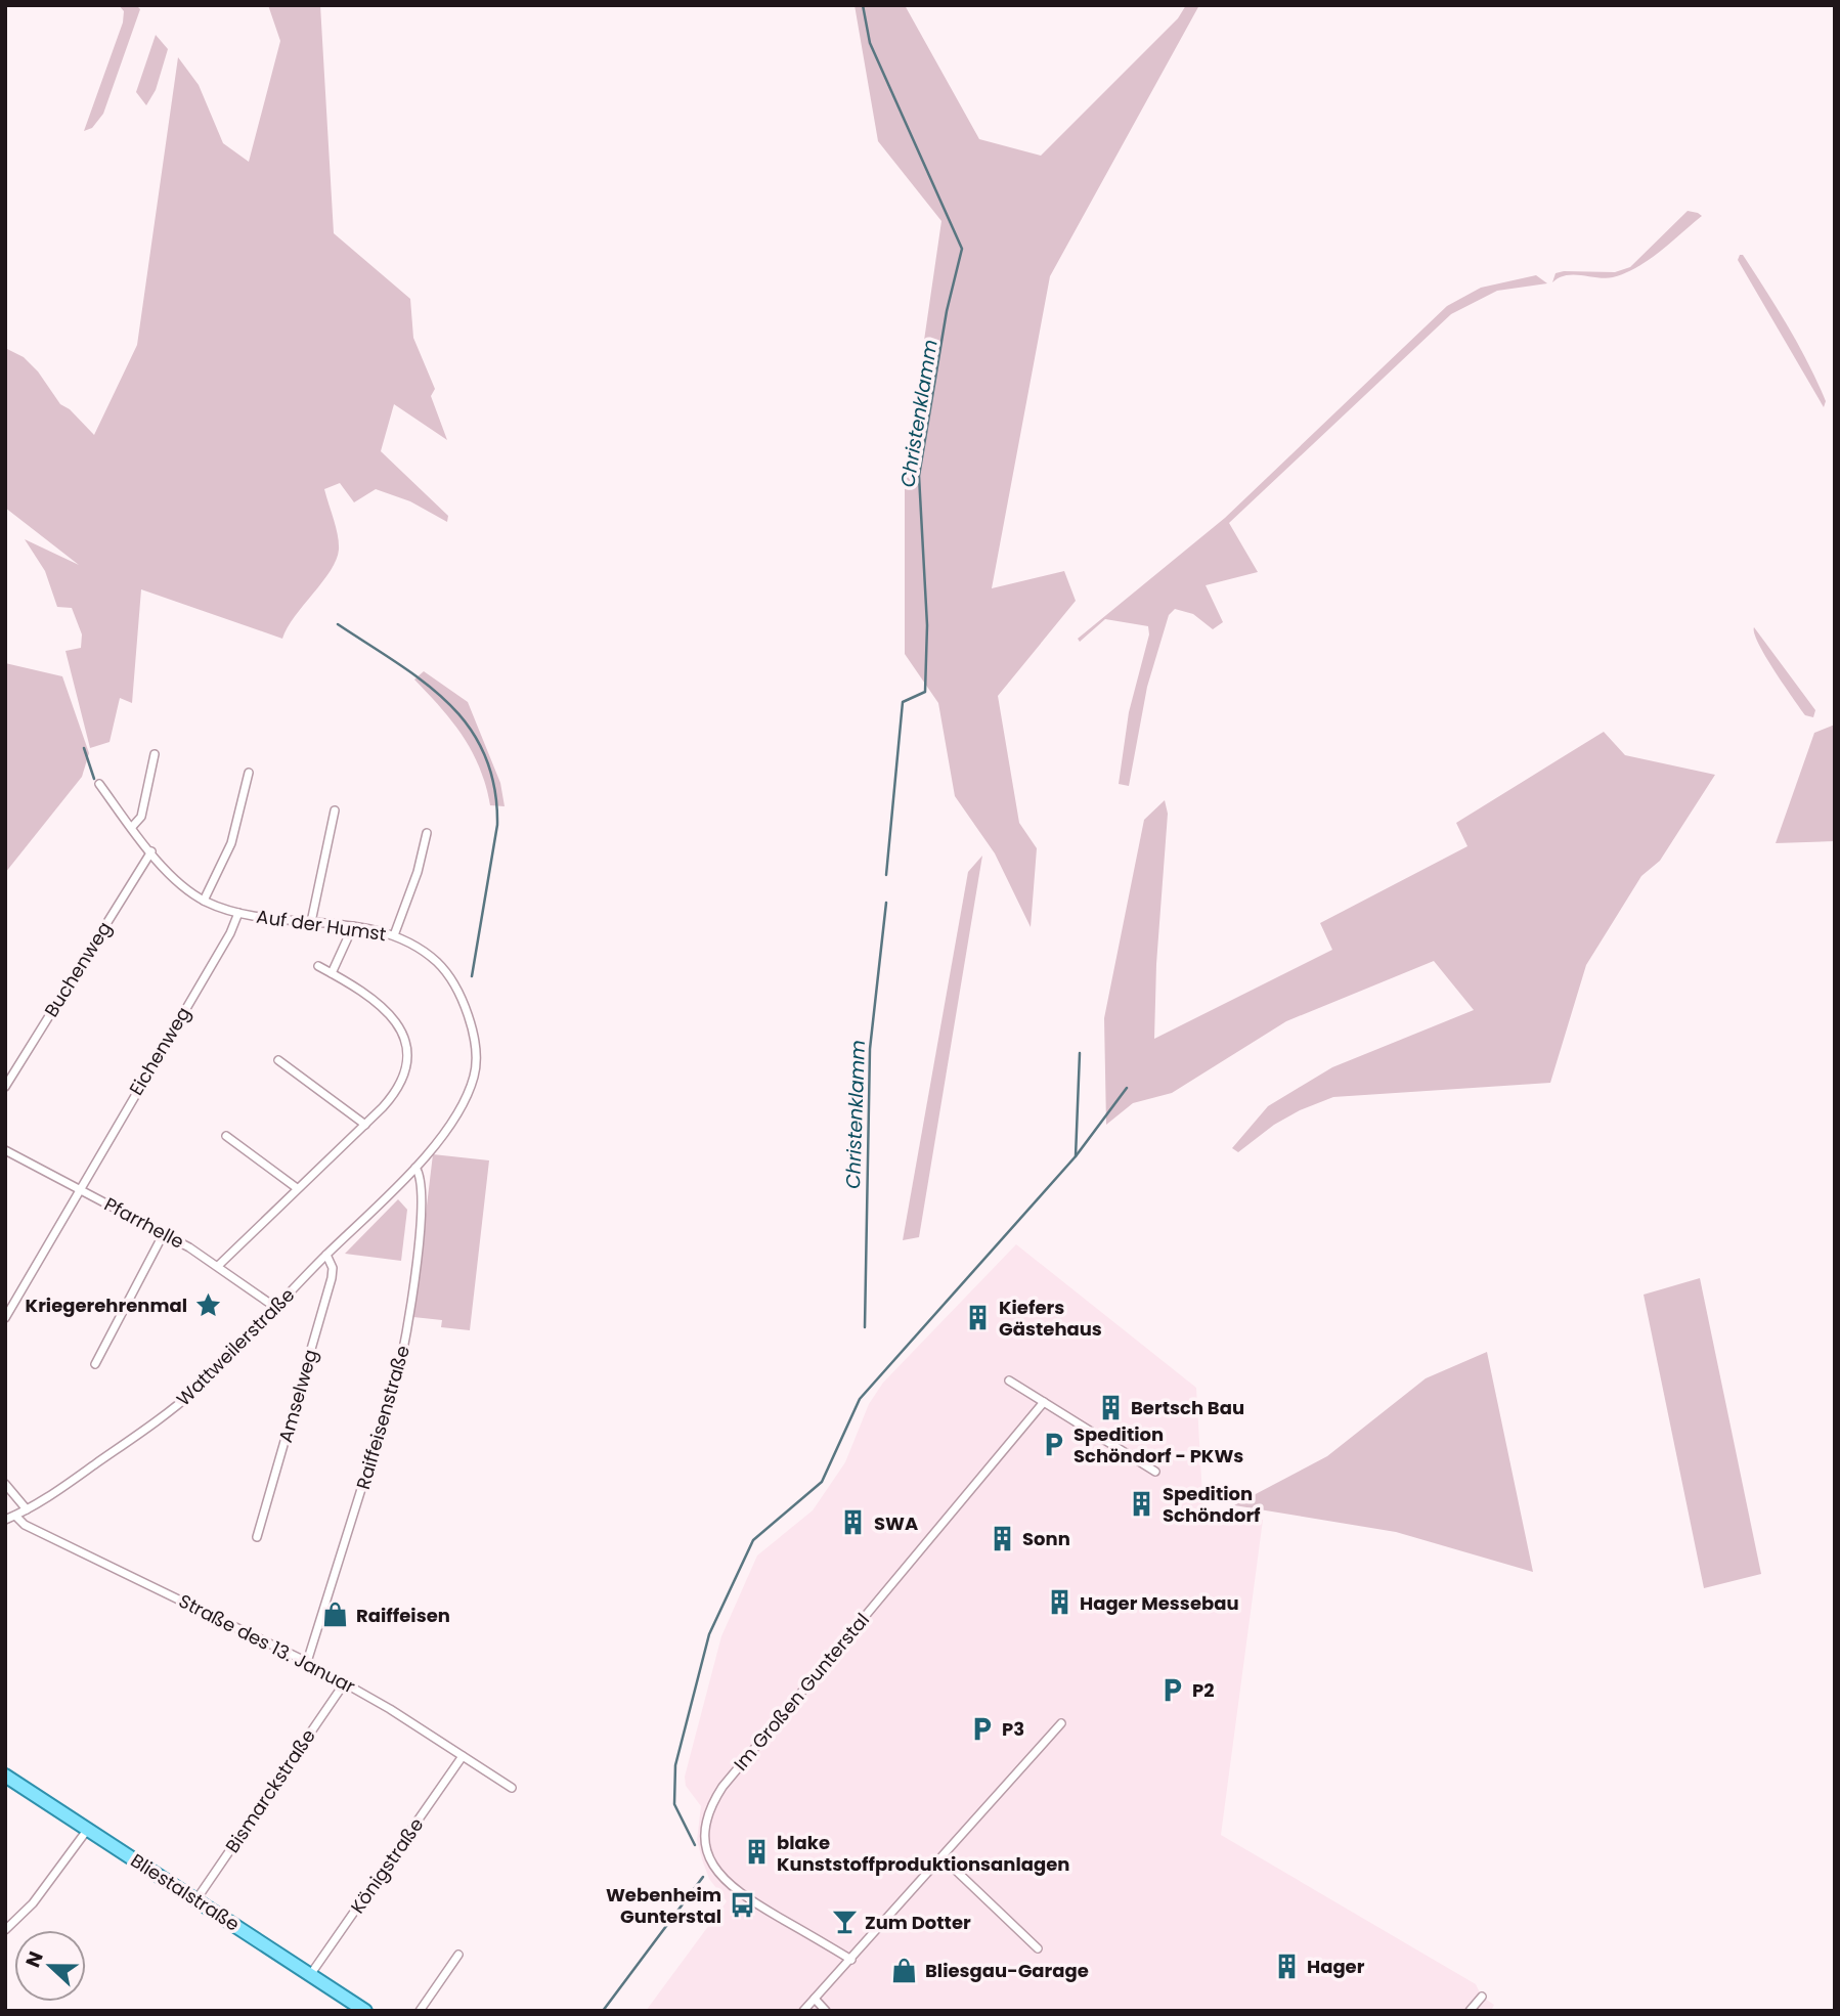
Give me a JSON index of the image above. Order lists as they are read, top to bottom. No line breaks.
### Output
{"streets":{"main road":["Bliestalstraße"],"street":["Auf der Humst","Buchenweg","Eichenweg","Pfarrhelle","Wattweilerstraße","Amselweg","Raiffeisenstraße","Straße des 13. Januar","Im Großen Gunterstal","Bismarckstraße","Königstraße"]},"crossings":[["Auf der Humst","Buchenweg"],["Auf der Humst","Eichenweg"],["Auf der Humst","Wattweilerstraße"],["Eichenweg","Pfarrhelle"],["Pfarrhelle","Wattweilerstraße"],["Wattweilerstraße","Amselweg"],["Wattweilerstraße","Raiffeisenstraße"],["Wattweilerstraße","Straße des 13. Januar"],["Raiffeisenstraße","Straße des 13. Januar"],["Straße des 13. Januar","Bismarckstraße"],["Straße des 13. Januar","Königstraße"],["Bismarckstraße","Bliestalstraße"],["Königstraße","Bliestalstraße"]],"water":["Christenklamm"],"places":{"place":["Kriegerehrenmal"],"building":["Kiefers Gästehaus","Bertsch Bau","Spedition Schöndorf","SWA","Sonn","Hager Messebau","blake Kunststoffproduktionsanlagen","Hager"],"parking":["Spedition Schöndorf - PKWs","P2","P3"],"shop":["Raiffeisen","Bliesgau-Garage"],"bus stop":["Webenheim Gunterstal"],"bar":["Zum Dotter"]},"north":"left"}
